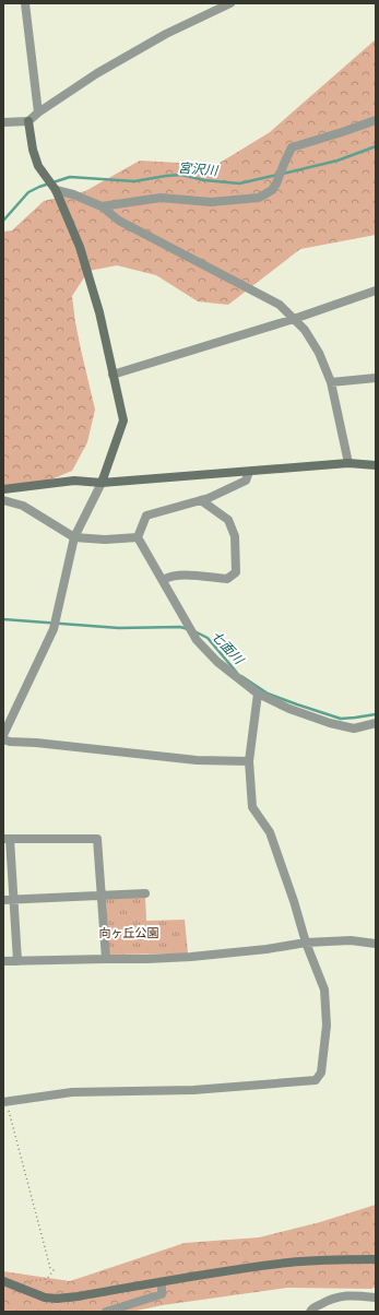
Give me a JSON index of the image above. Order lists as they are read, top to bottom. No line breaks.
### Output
{"water":["宮沢川","七面川"],"parks":["向ヶ丘公園"]}
